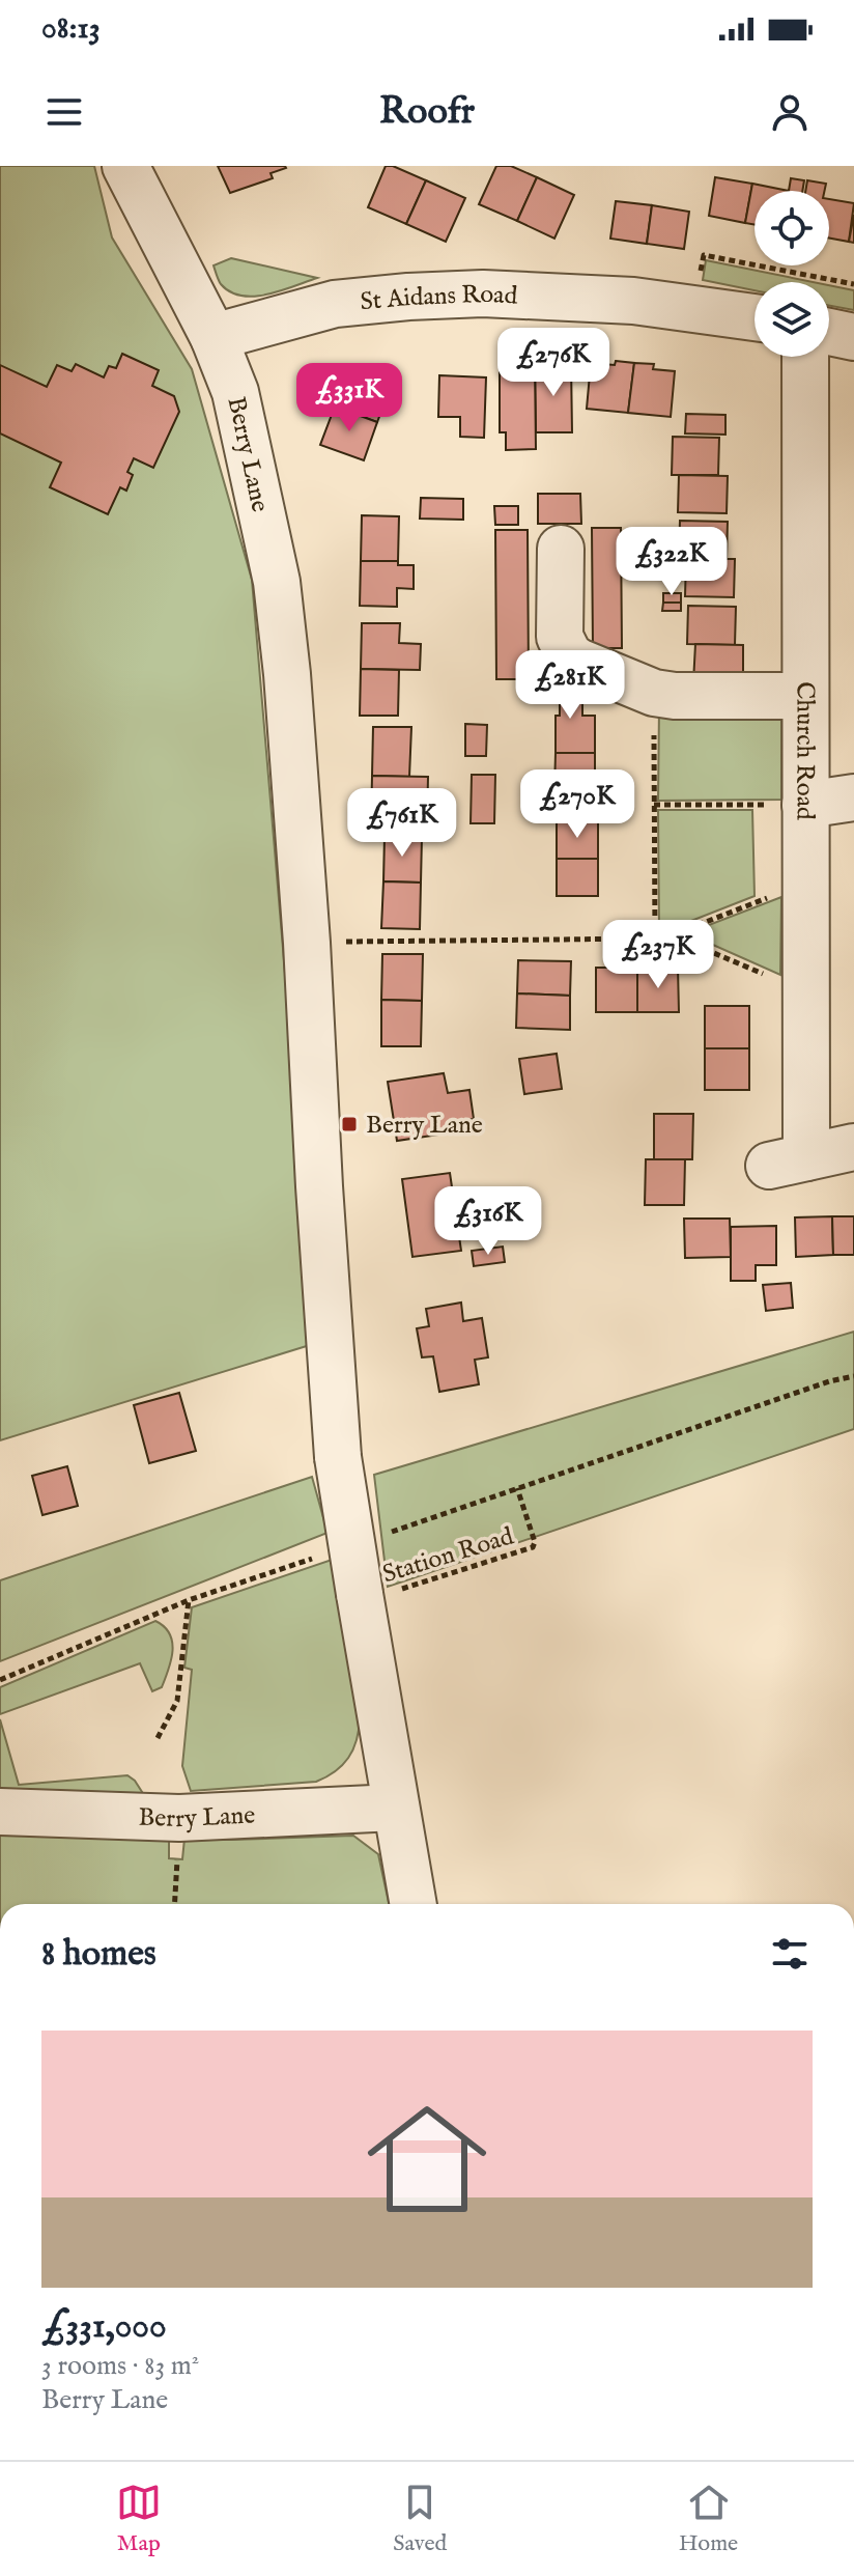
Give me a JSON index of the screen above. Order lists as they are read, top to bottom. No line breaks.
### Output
{"streets":{"street":["St Aidans Road","Berry Lane","Church Road"],"path":["Station Road"]},"crossings":[["St Aidans Road","Berry Lane"],["Berry Lane","Station Road"]],"places":{"transit":["Berry Lane"]},"page":{"status":"08:13","header":"Roofr","price":["£276K","£331K","£322K","£281K","£270K","£761K","£237K","£316K"],"heading":"8 homes","list":[{"name":"£331,000","note":"3 rooms · 83 m² · Berry Lane"}],"tabs":["Map","Saved","Home"]}}
